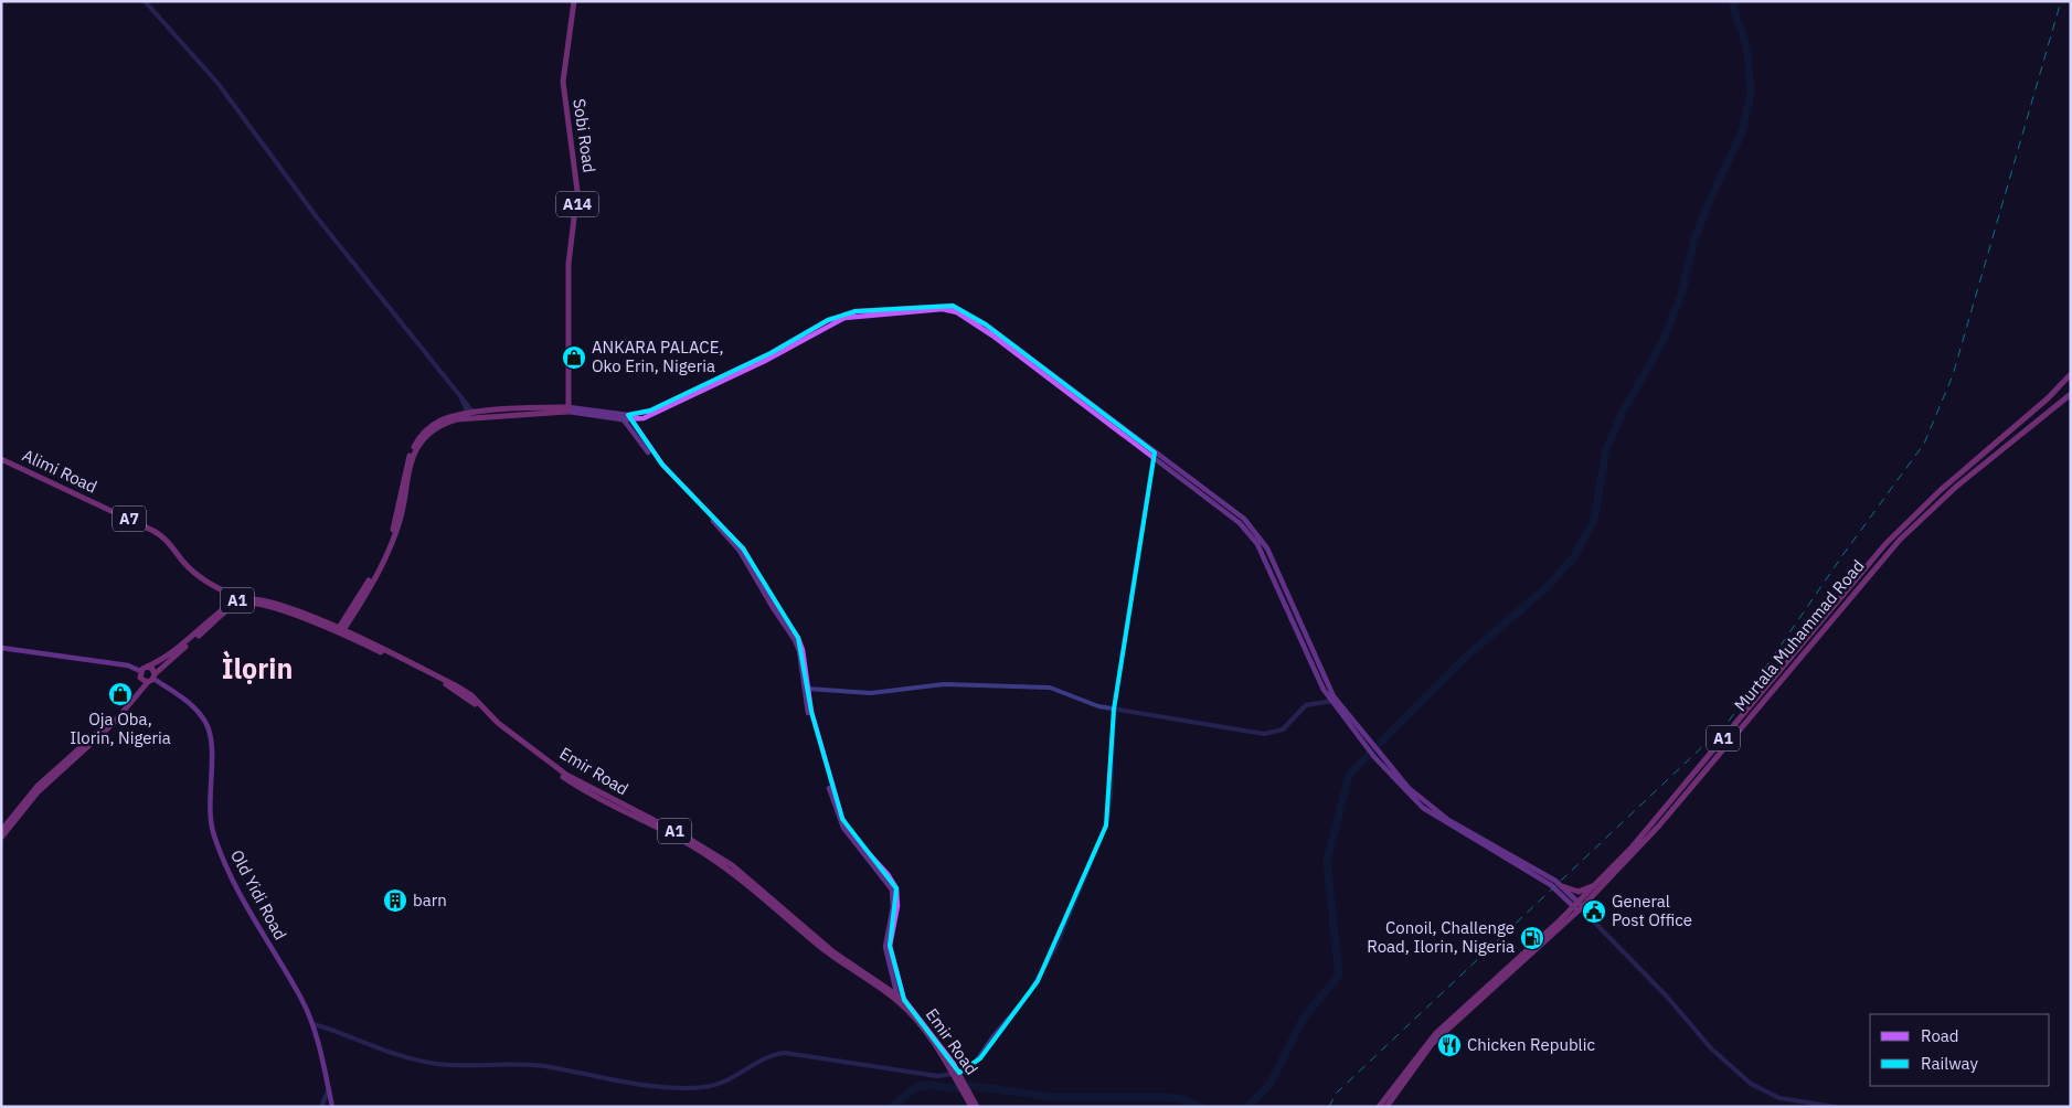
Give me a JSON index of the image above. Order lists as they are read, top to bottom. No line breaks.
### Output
{"streets":{"highway":["Sobi Road","A14","Alimi Road","A7","A1","Murtala Muhammad Road","Emir Road"],"main road":["Old Yidi Road"]},"crossings":[["Alimi Road","A7"],["Alimi Road","Emir Road"],["A7","Emir Road"],["A1","Emir Road"],["A1","Old Yidi Road"],["Emir Road","Old Yidi Road"]],"districts":["Ìlọrin"],"places":{"shop":["ANKARA PALACE, Oko Erin, Nigeria","Oja Oba, Ilorin, Nigeria"],"building":["barn"],"public building":["General Post Office"],"fuel station":["Conoil, Challenge Road, Ilorin, Nigeria"],"restaurant":["Chicken Republic"]},"legend":["Road","Railway"]}
